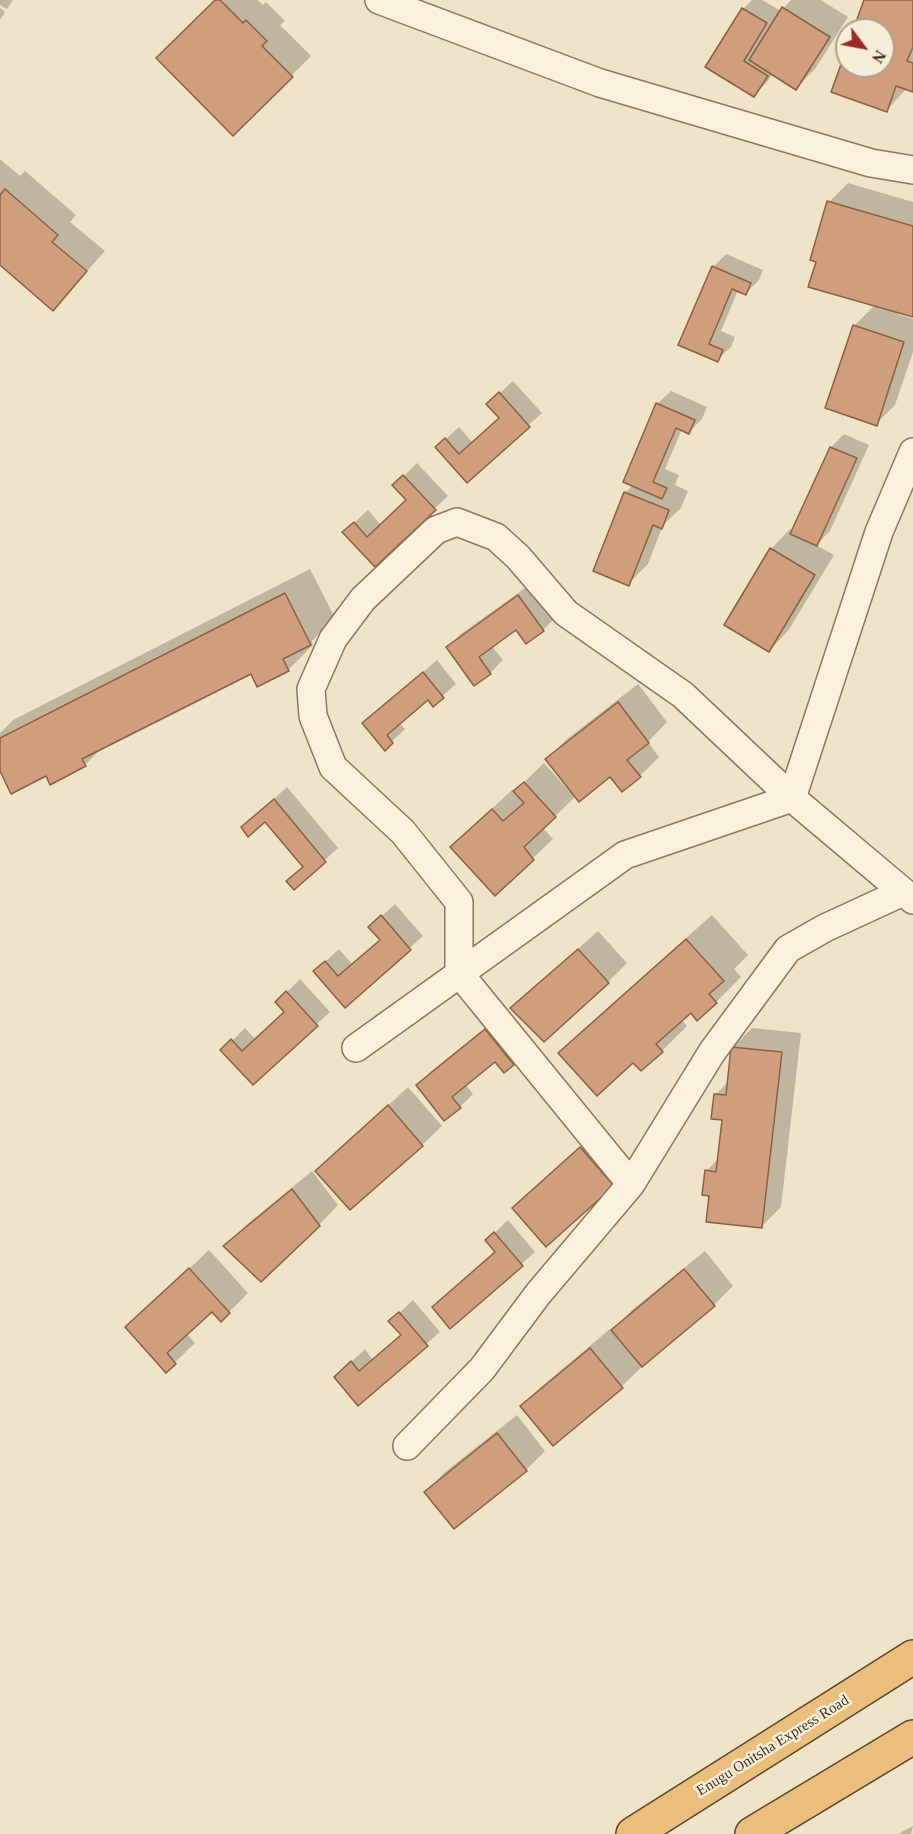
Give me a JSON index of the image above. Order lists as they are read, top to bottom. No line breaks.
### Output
{"streets":{"highway":["Enugu Onitsha Express Road"]},"north":"bottom right"}
